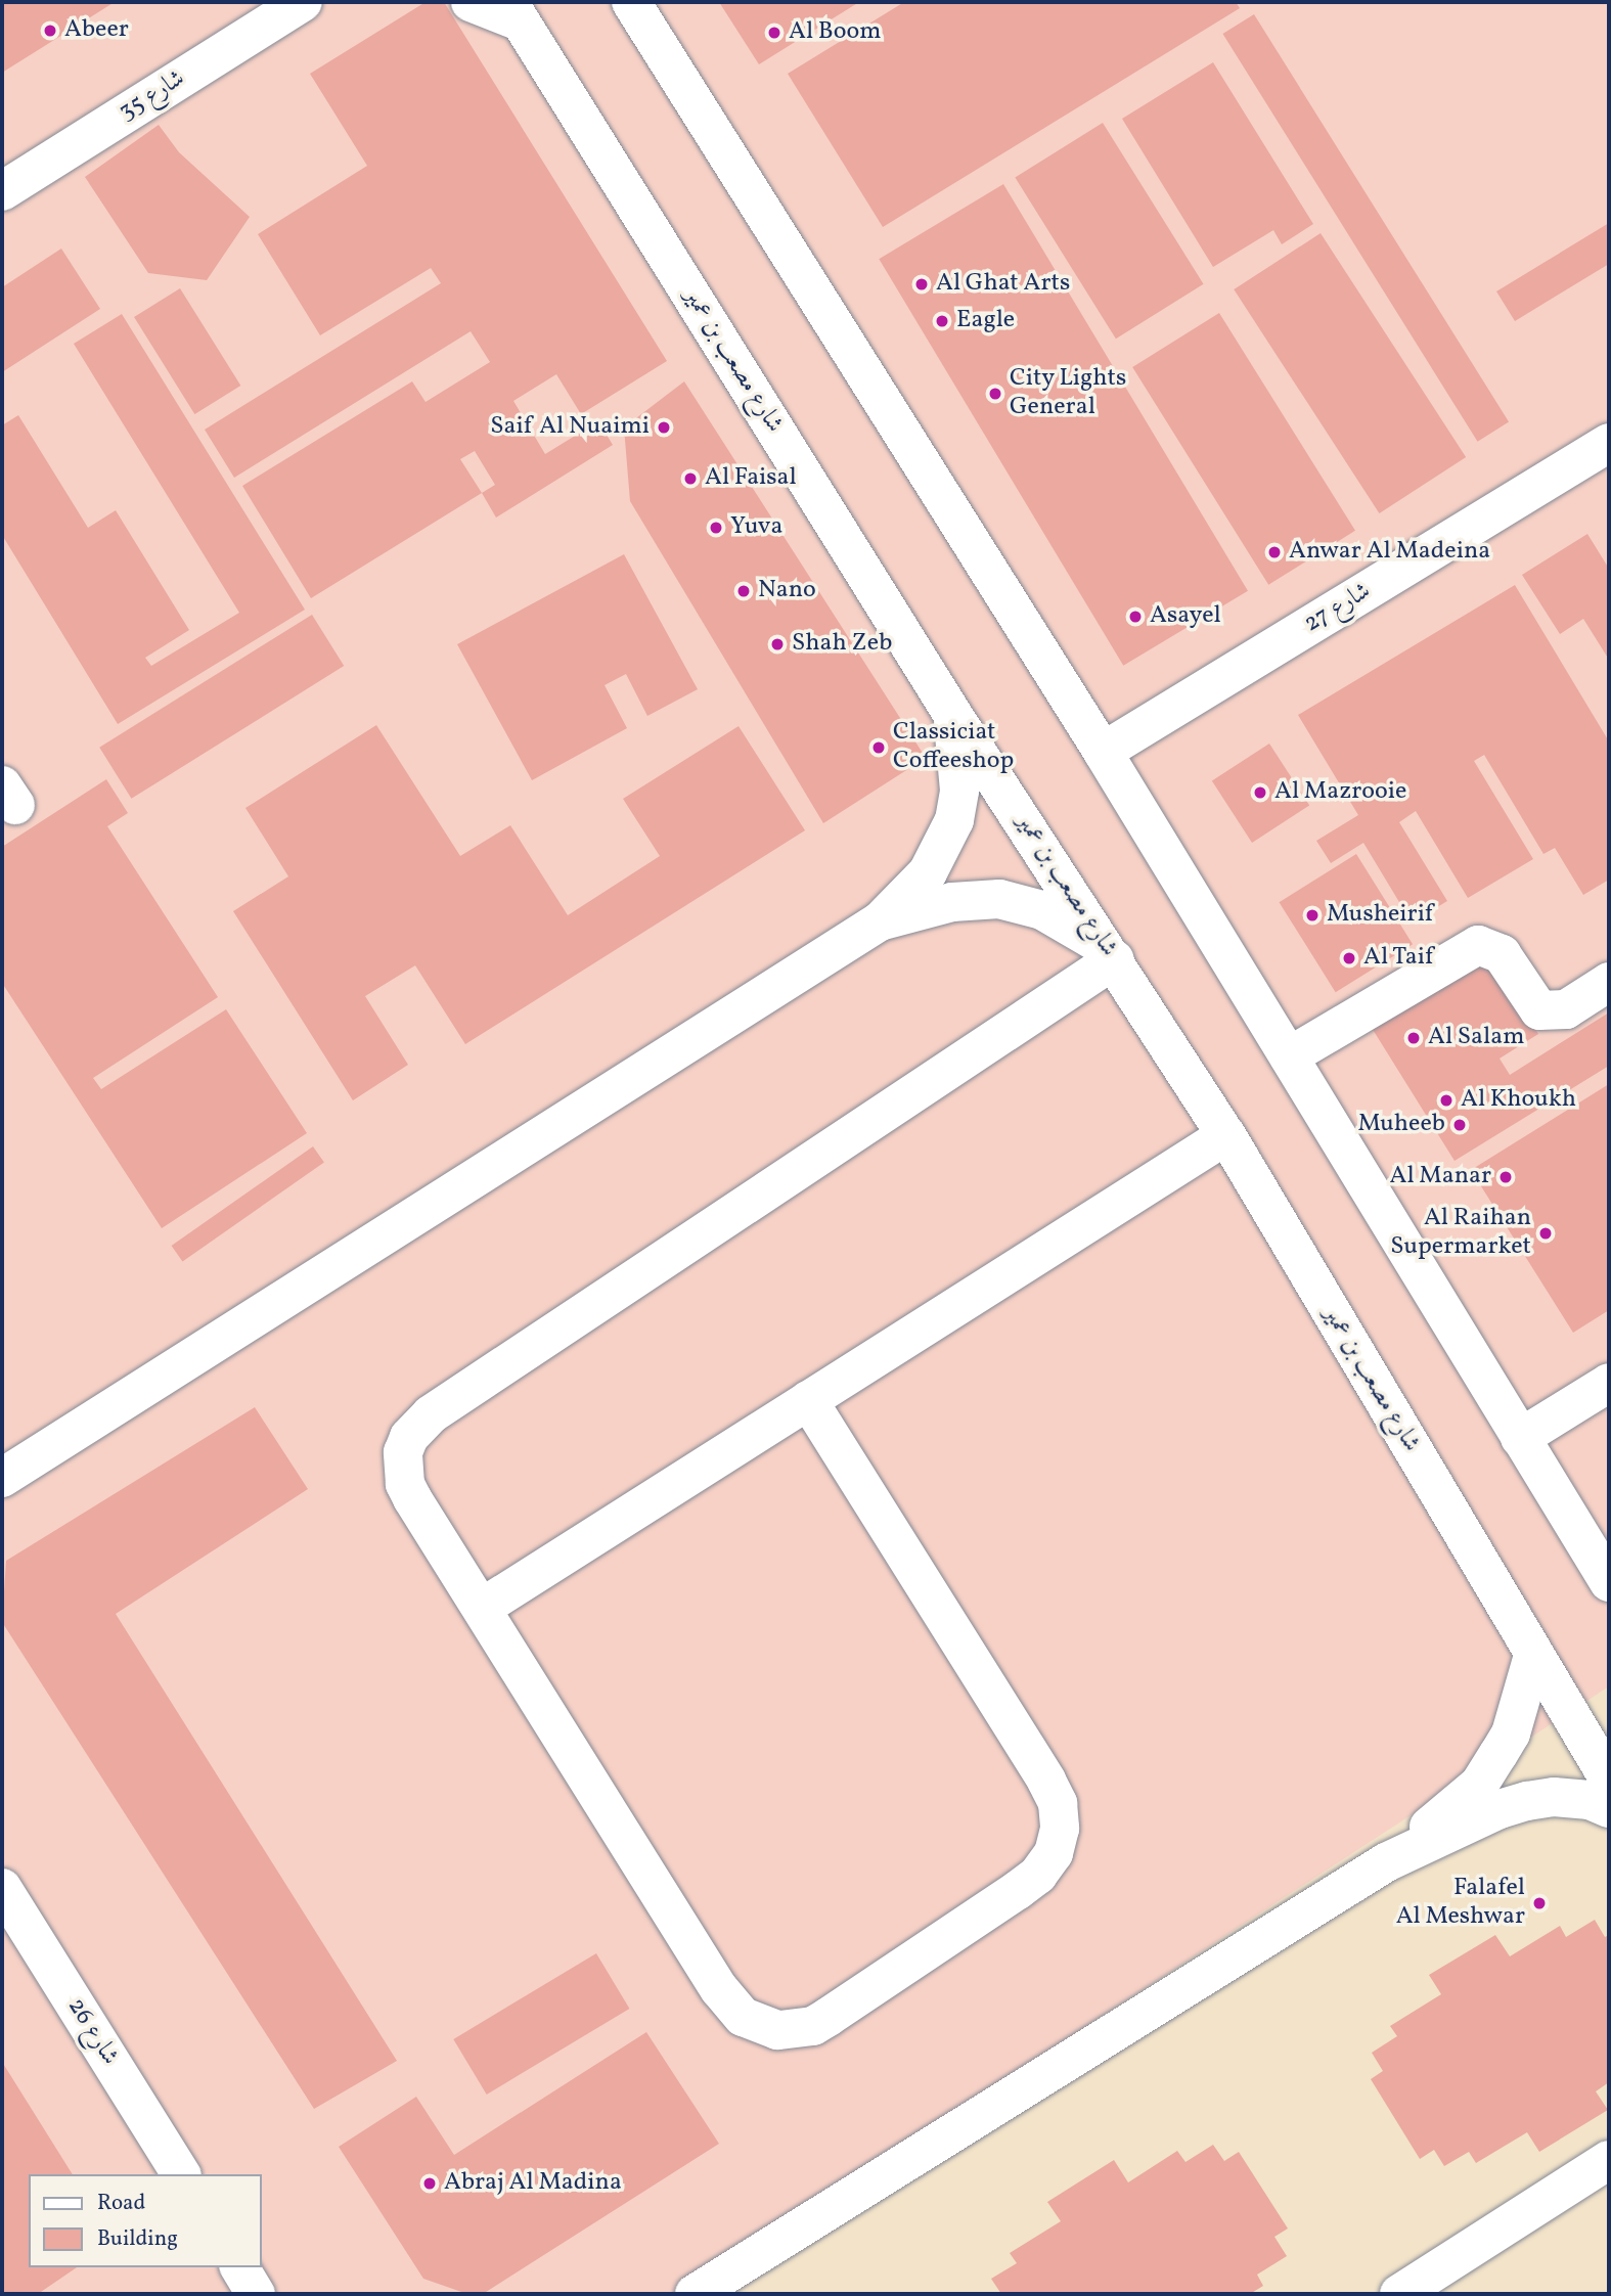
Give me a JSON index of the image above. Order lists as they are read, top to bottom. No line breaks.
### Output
{"streets":{"street":["شارع 35","شارع مصعب بن عمير","شارع 27","شارع 26"]},"places":["Abeer","Al Boom","Al Ghat Arts","Eagle","City Lights General","Saif Al Nuaimi","Al Faisal","Yuva","Anwar Al Madeina","Nano","Asayel","Shah Zeb","Classiciat Coffeeshop","Al Mazrooie","Musheirif","Al Taif","Al Salam","Al Khoukh","Muheeb","Al Manar","Al Raihan Supermarket","Falafel Al Meshwar","Abraj Al Madina"],"legend":["Road","Building"]}
